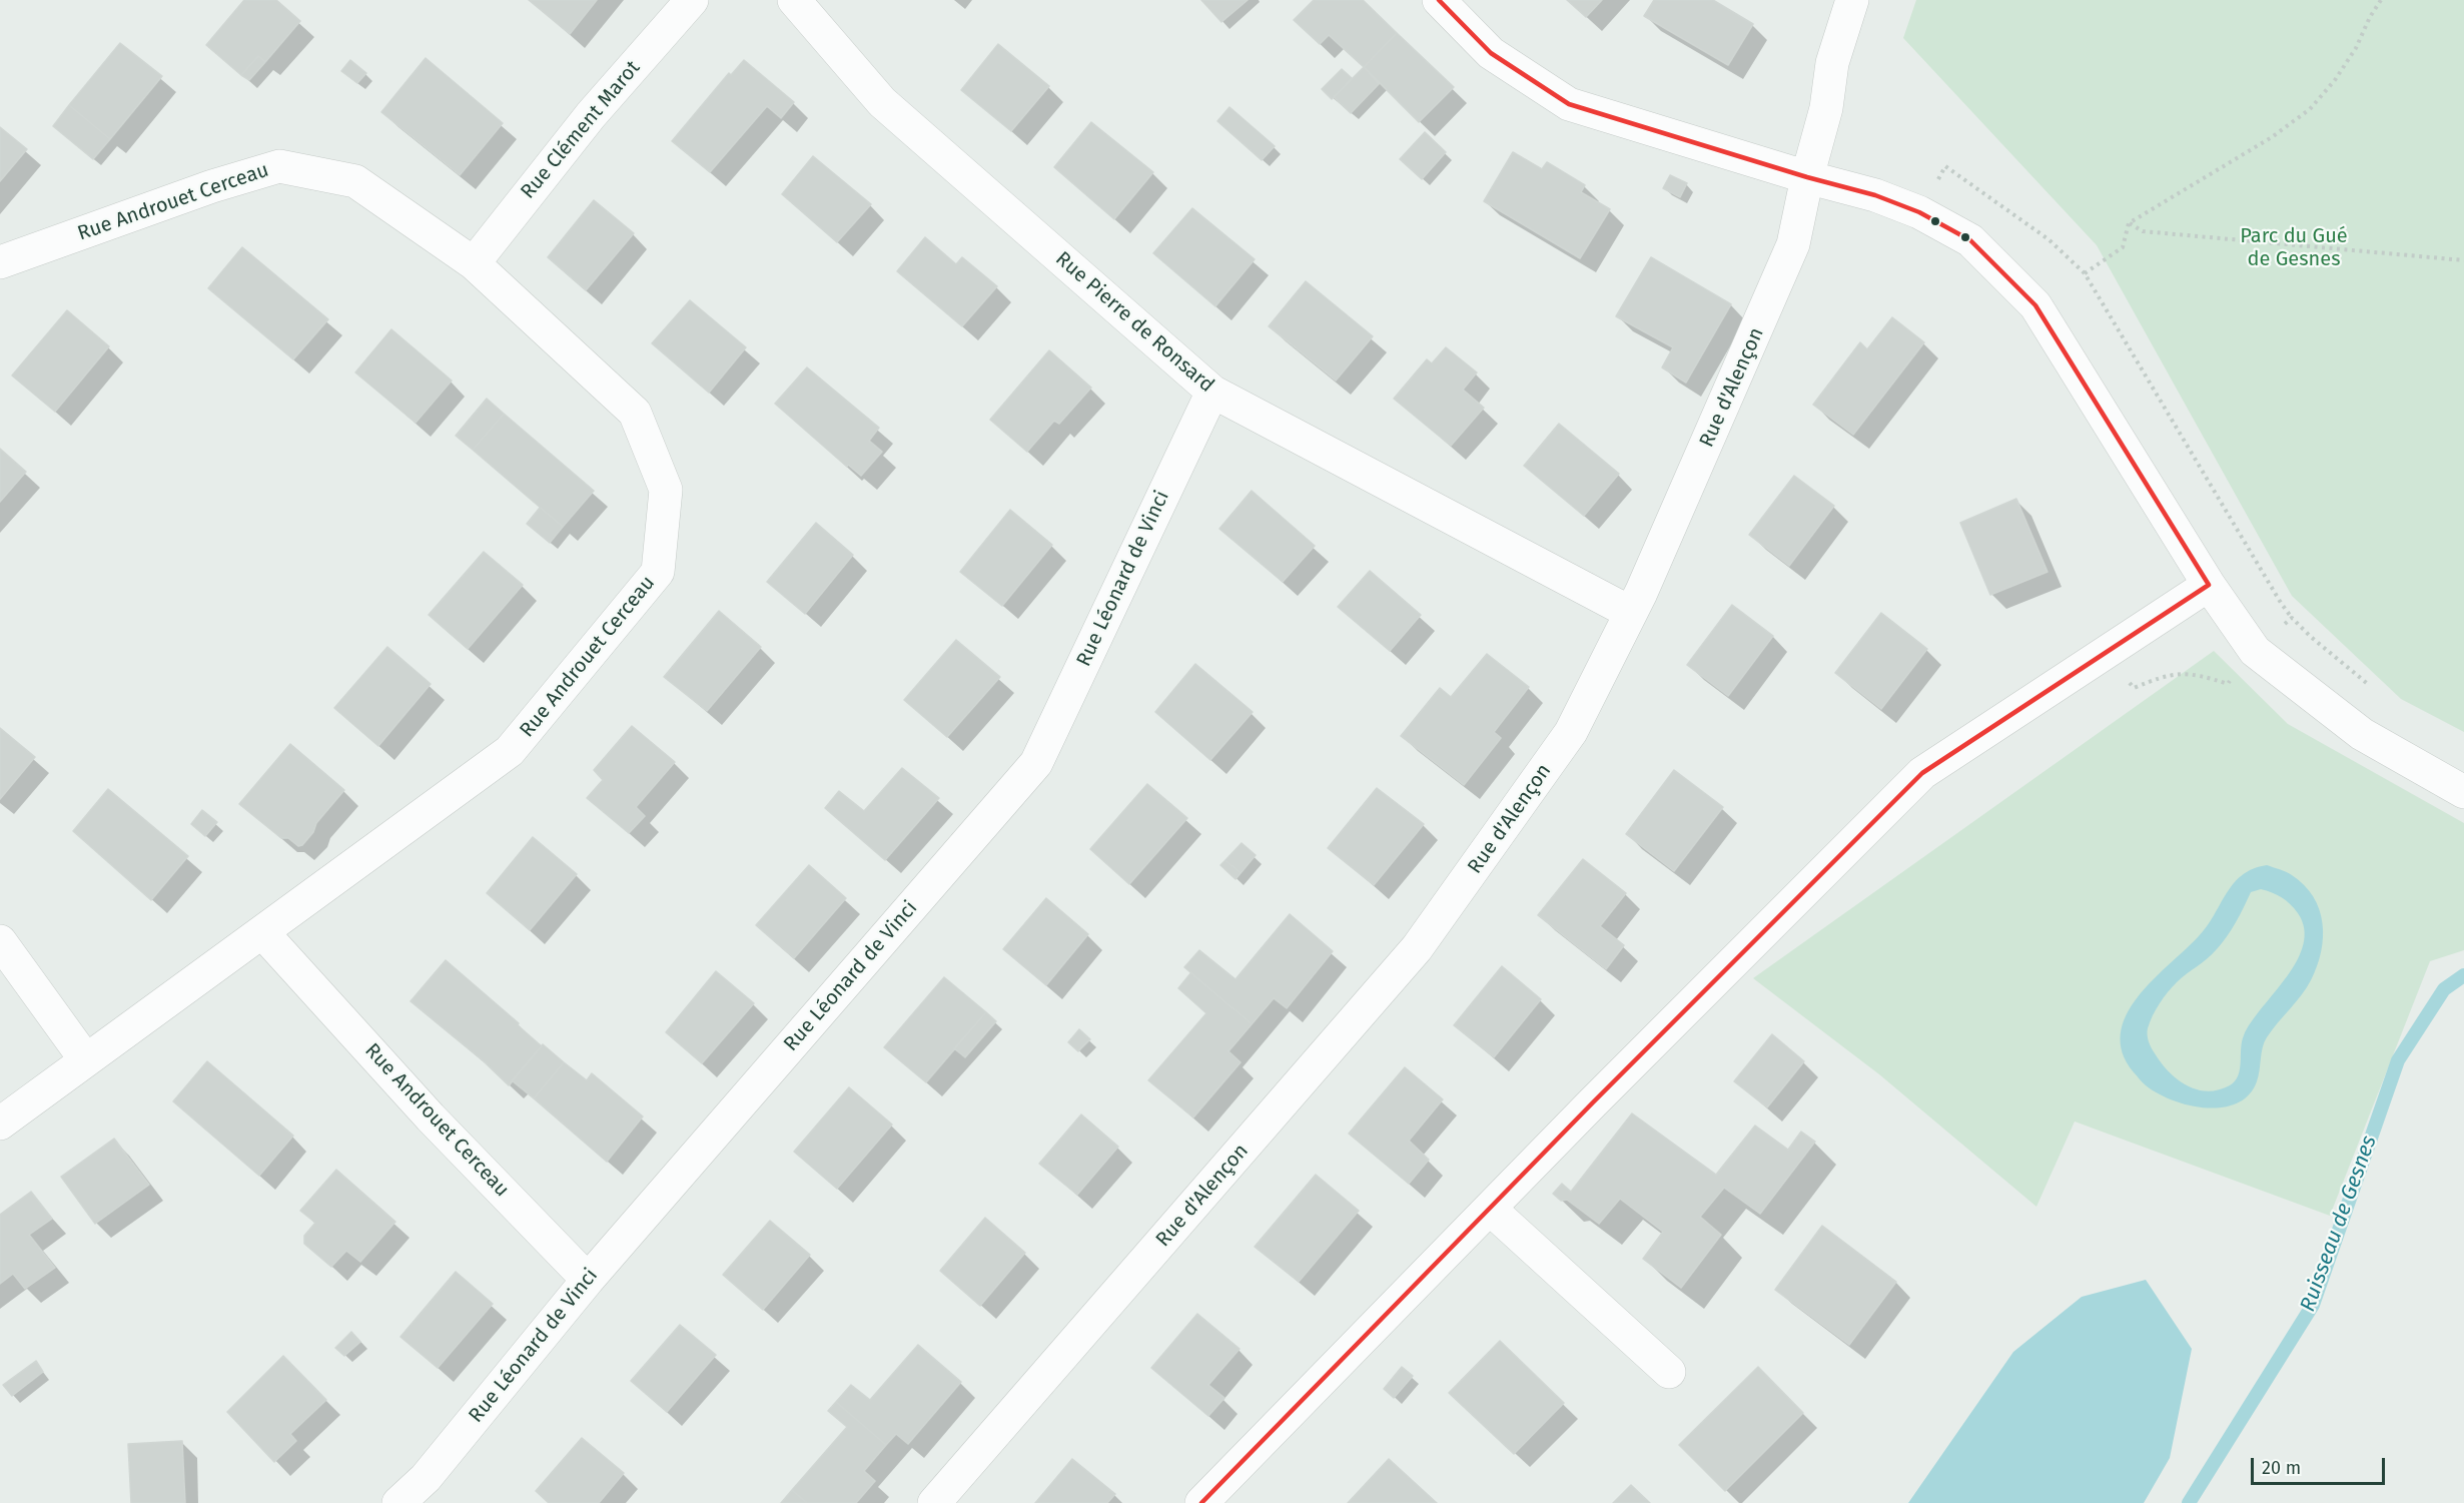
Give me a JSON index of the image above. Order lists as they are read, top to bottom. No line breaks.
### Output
{"streets":{"street":["Rue Clément Marot","Rue Androuet Cerceau","Rue Pierre de Ronsard","Rue d'Alençon","Rue Léonard de Vinci"]},"crossings":[["Rue Clément Marot","Rue Androuet Cerceau"],["Rue Androuet Cerceau","Rue Léonard de Vinci"],["Rue Pierre de Ronsard","Rue d'Alençon"],["Rue Pierre de Ronsard","Rue Léonard de Vinci"]],"water":["Ruisseau de Gesnes"],"parks":["Parc du Gué de Gesnes"],"scale_bar":"20 m"}
